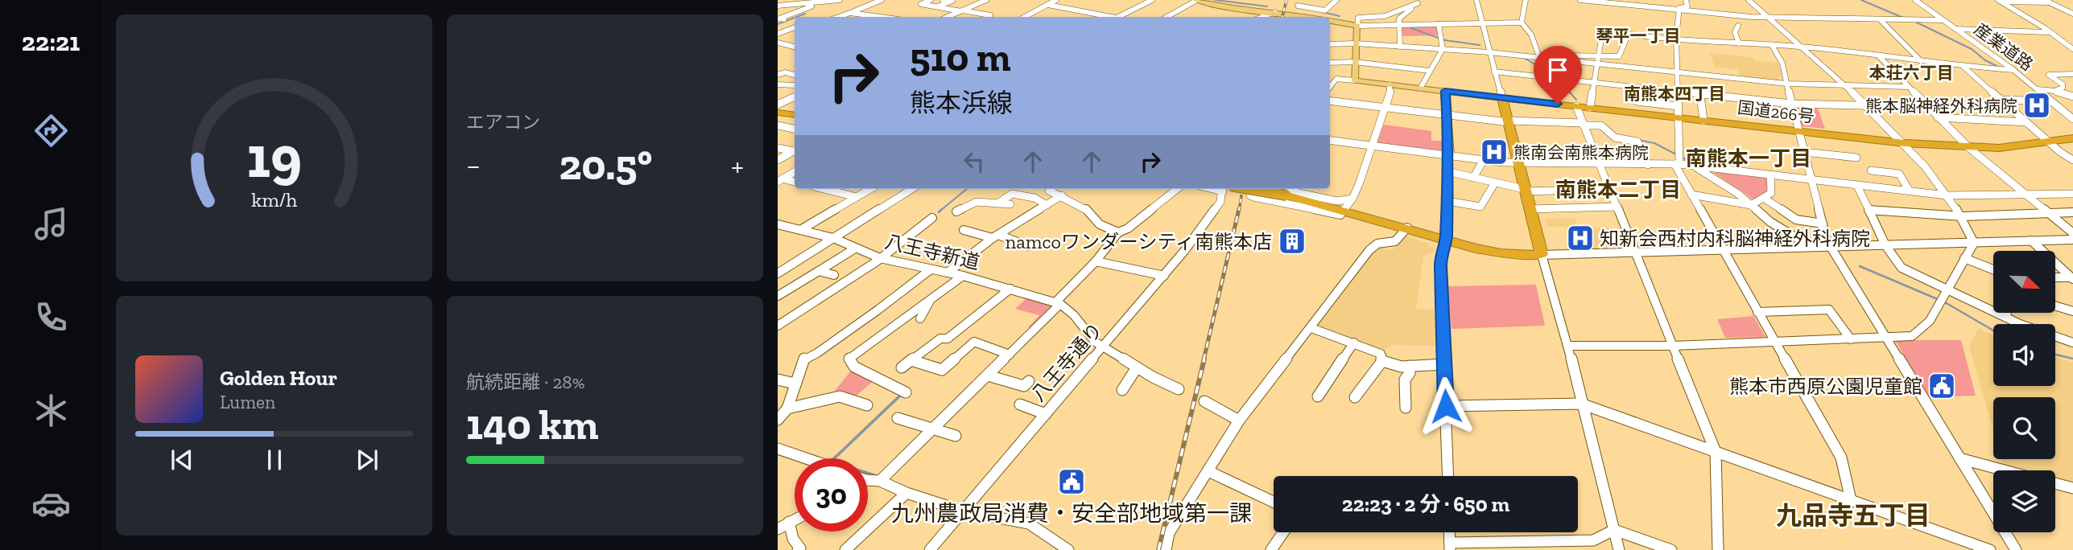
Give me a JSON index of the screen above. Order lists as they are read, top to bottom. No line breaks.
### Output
{"streets":{"highway":["国道266号"],"street":["産業道路","八王寺新道","八王寺通り"]},"crossings":[["八王寺新道","八王寺通り"]],"districts":["琴平一丁目","本荘六丁目","南熊本四丁目","南熊本一丁目","南熊本二丁目","九品寺五丁目"],"places":{"hospital":["熊本脳神経外科病院","熊南会南熊本病院","知新会西村内科脳神経外科病院"],"building":["namcoワンダーシティ南熊本店"],"public building":["熊本市西原公園児童館","九州農政局消費・安全部地域第一課"]},"north":"bottom right","page":{"tabs":"22:21","tile":["エアコン",["航続距離 · 28%","140 km"]],"turn":["510 m","熊本浜線"],"heat":["−","20.5°","+"],"song":["Golden Hour","Lumen"],"limit":"30","trip":"22:23 · 2 分 · 650 m","gauge":["19","km/h"]}}
